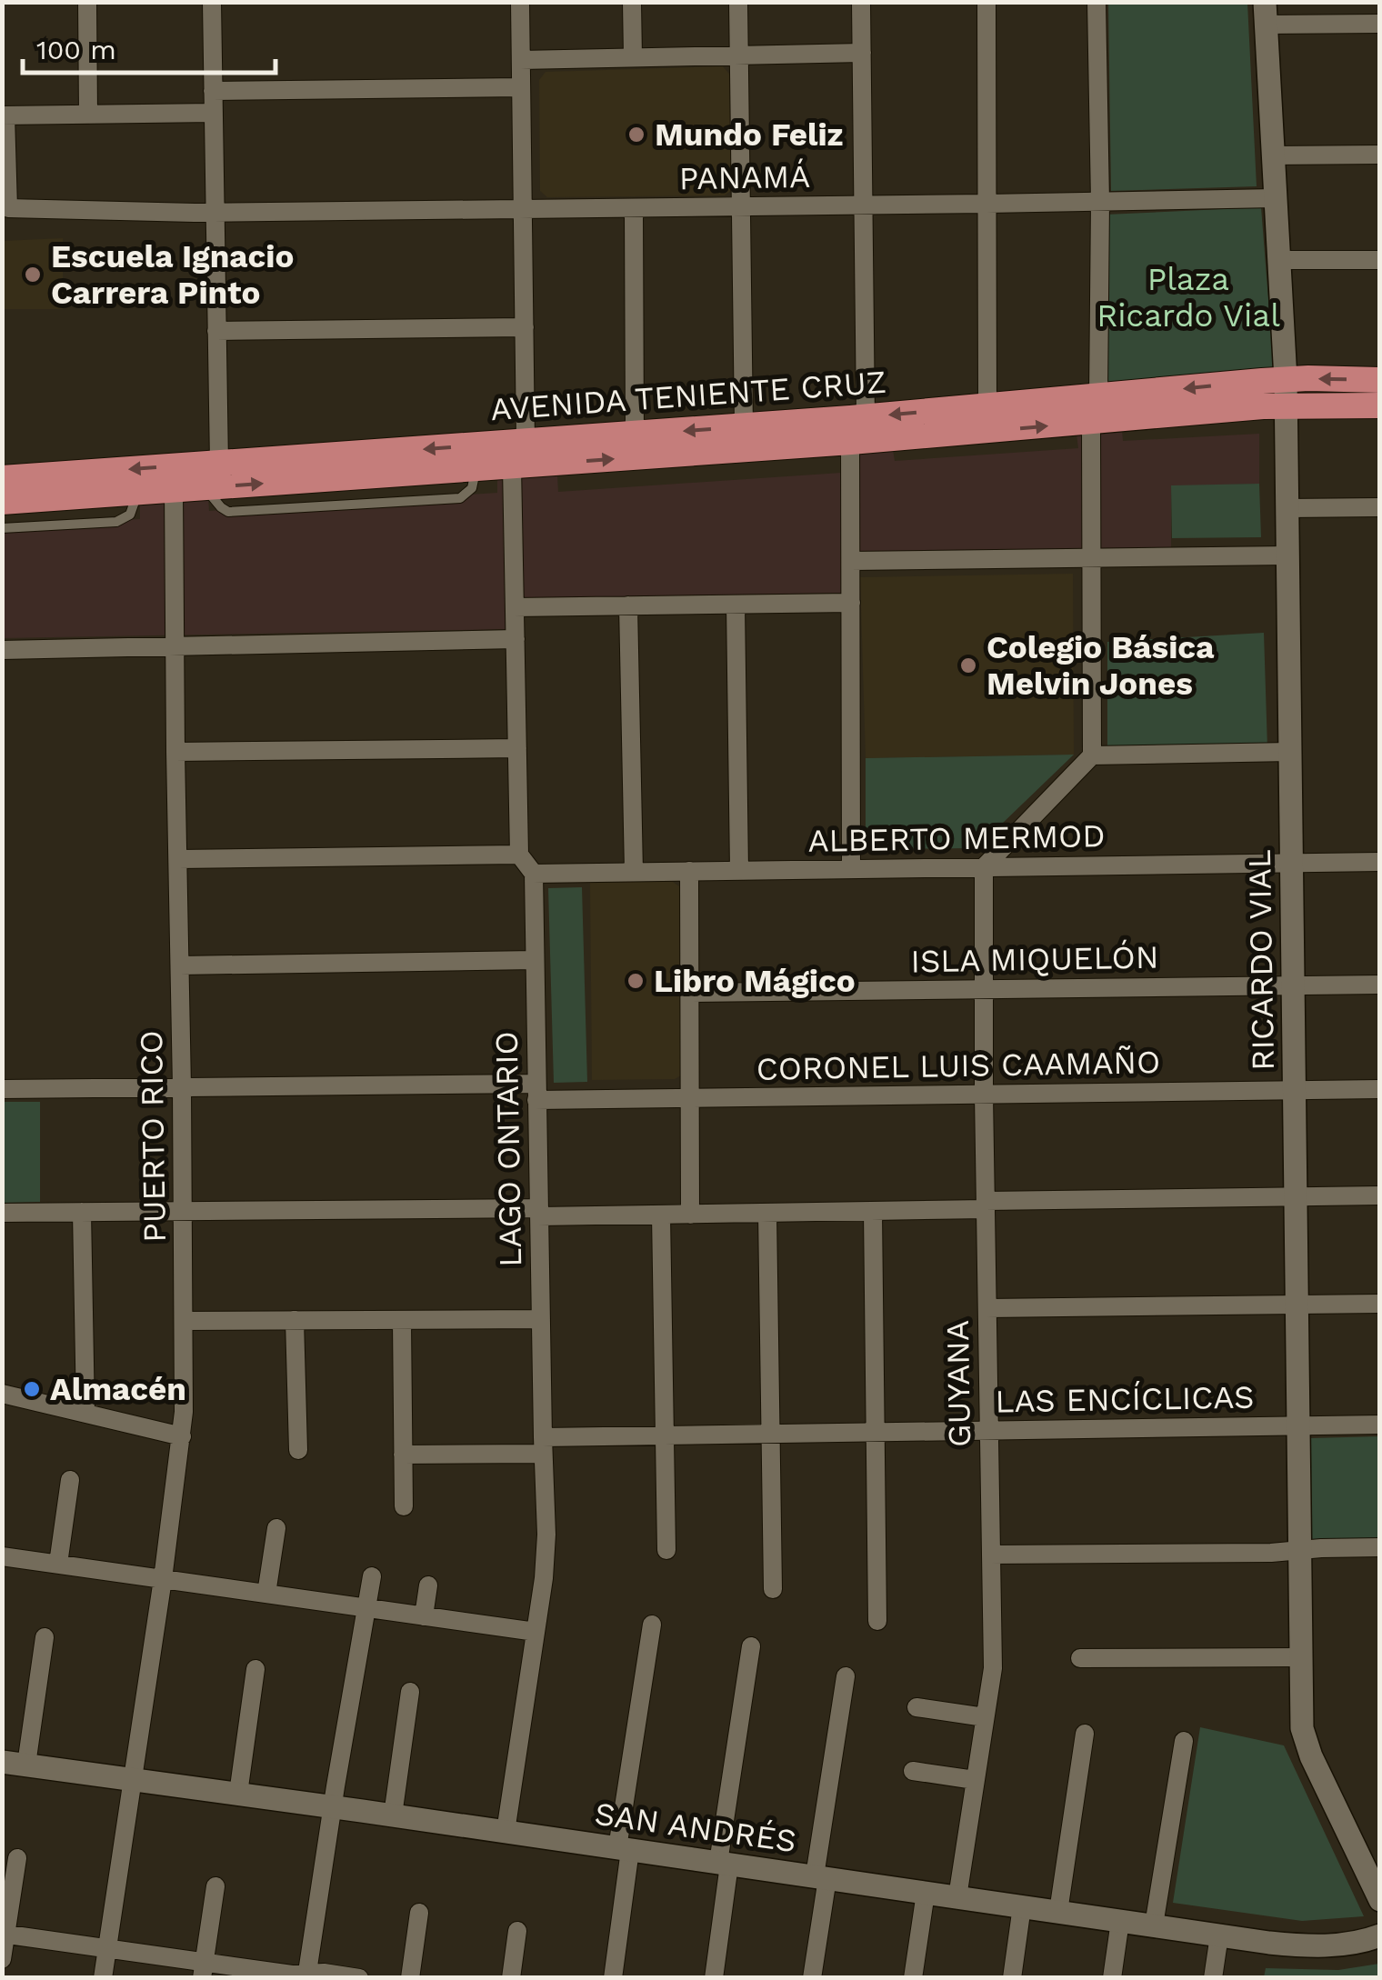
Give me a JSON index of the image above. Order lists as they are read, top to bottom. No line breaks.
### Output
{"streets":{"main road":["AVENIDA TENIENTE CRUZ"],"street":["PANAMÁ","ALBERTO MERMOD","ISLA MIQUELÓN","RICARDO VIAL","CORONEL LUIS CAAMAÑO","PUERTO RICO","LAGO ONTARIO","GUYANA","LAS ENCÍCLICAS","SAN ANDRÉS"]},"crossings":[["PANAMÁ","RICARDO VIAL"],["AVENIDA TENIENTE CRUZ","RICARDO VIAL"],["AVENIDA TENIENTE CRUZ","PUERTO RICO"],["ALBERTO MERMOD","RICARDO VIAL"],["ALBERTO MERMOD","LAGO ONTARIO"],["ALBERTO MERMOD","GUYANA"],["ISLA MIQUELÓN","RICARDO VIAL"],["ISLA MIQUELÓN","GUYANA"],["RICARDO VIAL","CORONEL LUIS CAAMAÑO"],["RICARDO VIAL","LAS ENCÍCLICAS"],["CORONEL LUIS CAAMAÑO","PUERTO RICO"],["CORONEL LUIS CAAMAÑO","LAGO ONTARIO"],["CORONEL LUIS CAAMAÑO","GUYANA"],["PUERTO RICO","SAN ANDRÉS"],["LAGO ONTARIO","LAS ENCÍCLICAS"],["LAGO ONTARIO","SAN ANDRÉS"],["GUYANA","LAS ENCÍCLICAS"],["GUYANA","SAN ANDRÉS"]],"parks":["Plaza Ricardo Vial"],"places":["Mundo Feliz","Escuela Ignacio Carrera Pinto","Colegio Básica Melvin Jones","Libro Mágico","Almacén"],"scale_bar":"100 m"}
